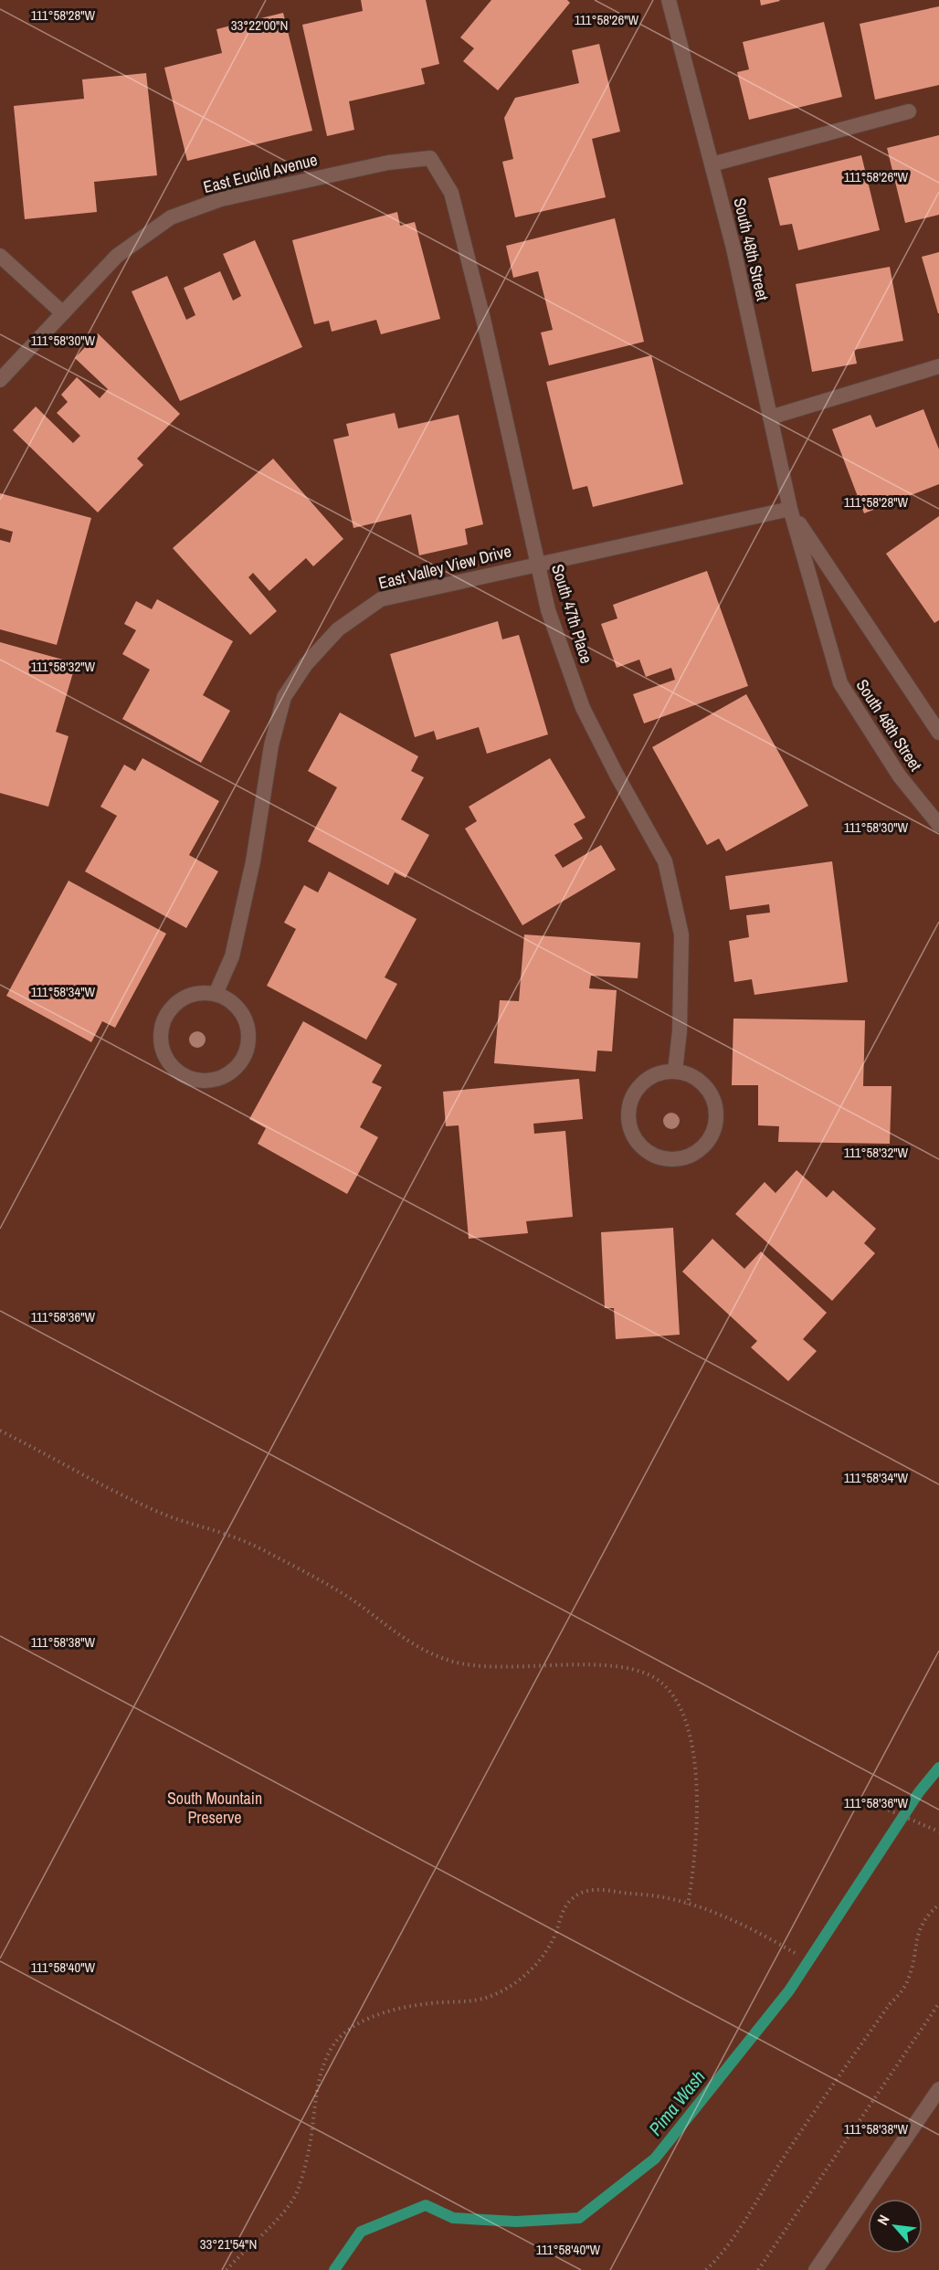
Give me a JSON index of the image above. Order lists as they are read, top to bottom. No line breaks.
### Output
{"streets":{"street":["East Euclid Avenue","South 48th Street","East Valley View Drive","South 47th Place"]},"crossings":[["East Euclid Avenue","South 47th Place"],["South 48th Street","East Valley View Drive"],["East Valley View Drive","South 47th Place"]],"water":["Pima Wash"],"parks":["South Mountain Preserve"],"north":"top left","coordinates":["111°58'28\"W","111°58'26\"W","33°22'00\"N","111°58'30\"W","111°58'32\"W","111°58'34\"W","111°58'36\"W","111°58'38\"W","111°58'40\"W","33°21'54\"N"]}
